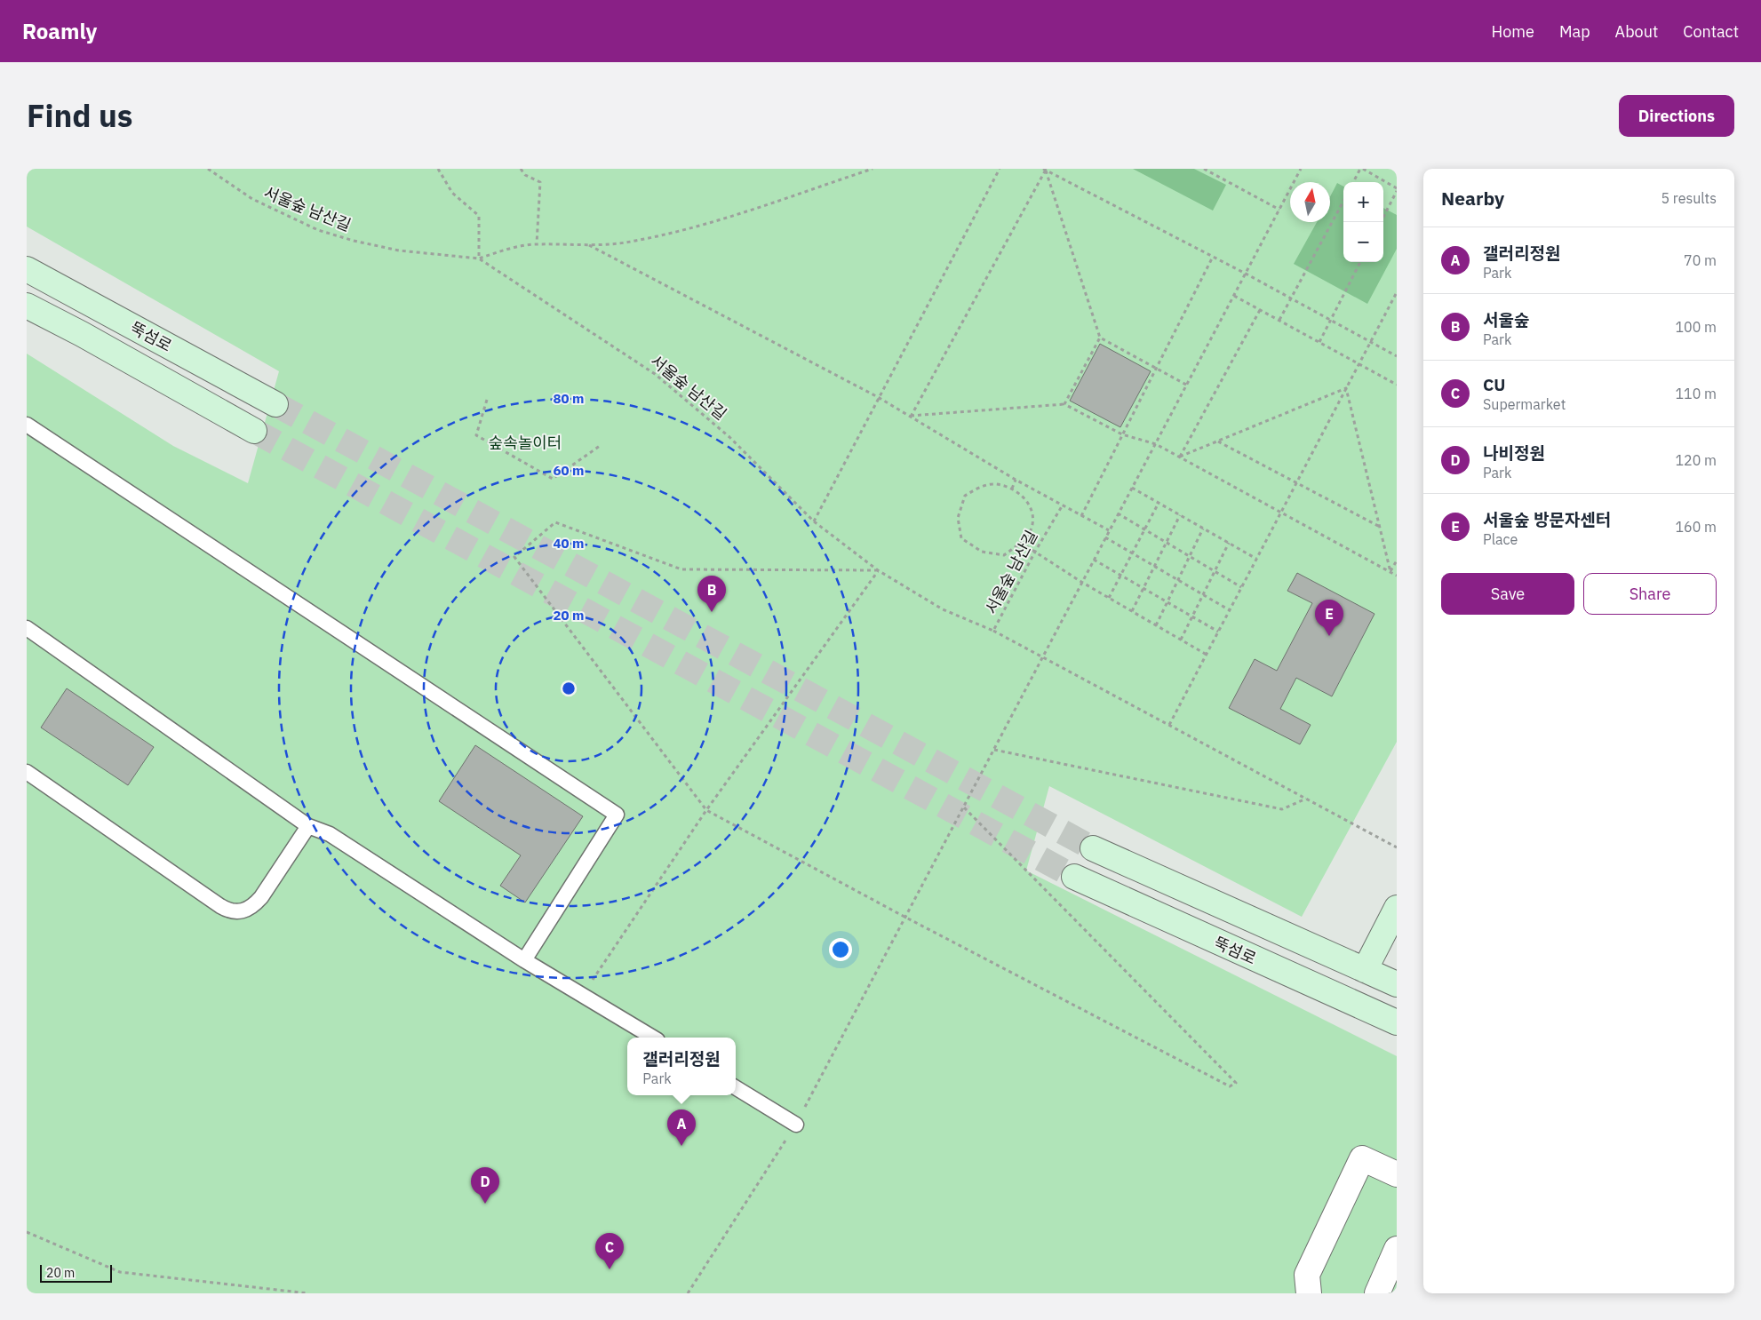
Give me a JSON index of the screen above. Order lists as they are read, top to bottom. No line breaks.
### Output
{"streets":{"main road":["뚝섬로"],"path":["서울숲 남산길"]},"parks":["숲속놀이터"],"scale_bar":"20 m","north":"top","page":{"header":"Roamly","nav":["Home","Map","About","Contact"],"title":"Find us","buttons":["Directions",["Save","Share"]],"heading":["Nearby","5 results"],"map_buttons":["+","−"],"list":[{"mark":"A","name":"갤러리정원","note":"Park","value":"70 m"},{"mark":"B","name":"서울숲","note":"Park","value":"100 m"},{"mark":"C","name":"CU","note":"Supermarket","value":"110 m"},{"mark":"D","name":"나비정원","note":"Park","value":"120 m"},{"mark":"E","name":"서울숲 방문자센터","note":"Place","value":"160 m"}],"pins":["B","E","A","D","C"],"popup":["갤러리정원","Park"],"scale":"20 m"},"rings":["80 m","60 m","40 m","20 m"]}
